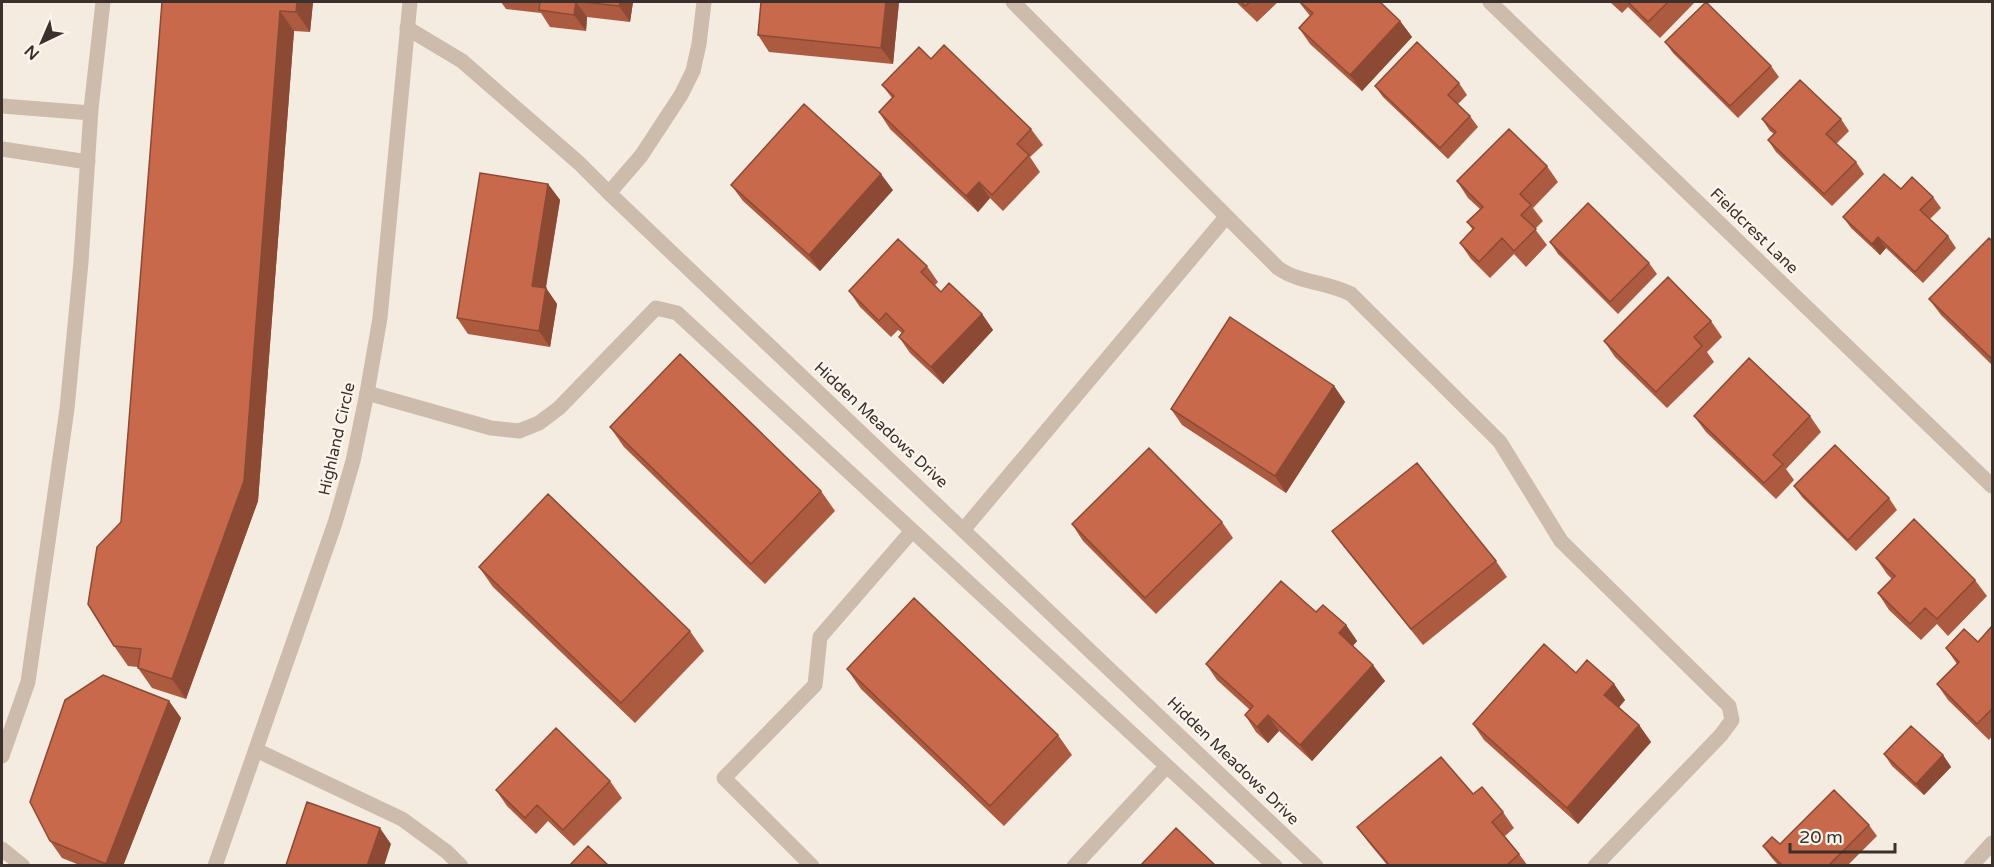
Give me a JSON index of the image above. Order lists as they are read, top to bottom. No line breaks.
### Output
{"streets":{"street":["Fieldcrest Lane","Hidden Meadows Drive","Highland Circle"]},"crossings":[["Hidden Meadows Drive","Highland Circle"]],"scale_bar":"20 m","north":"bottom left"}
